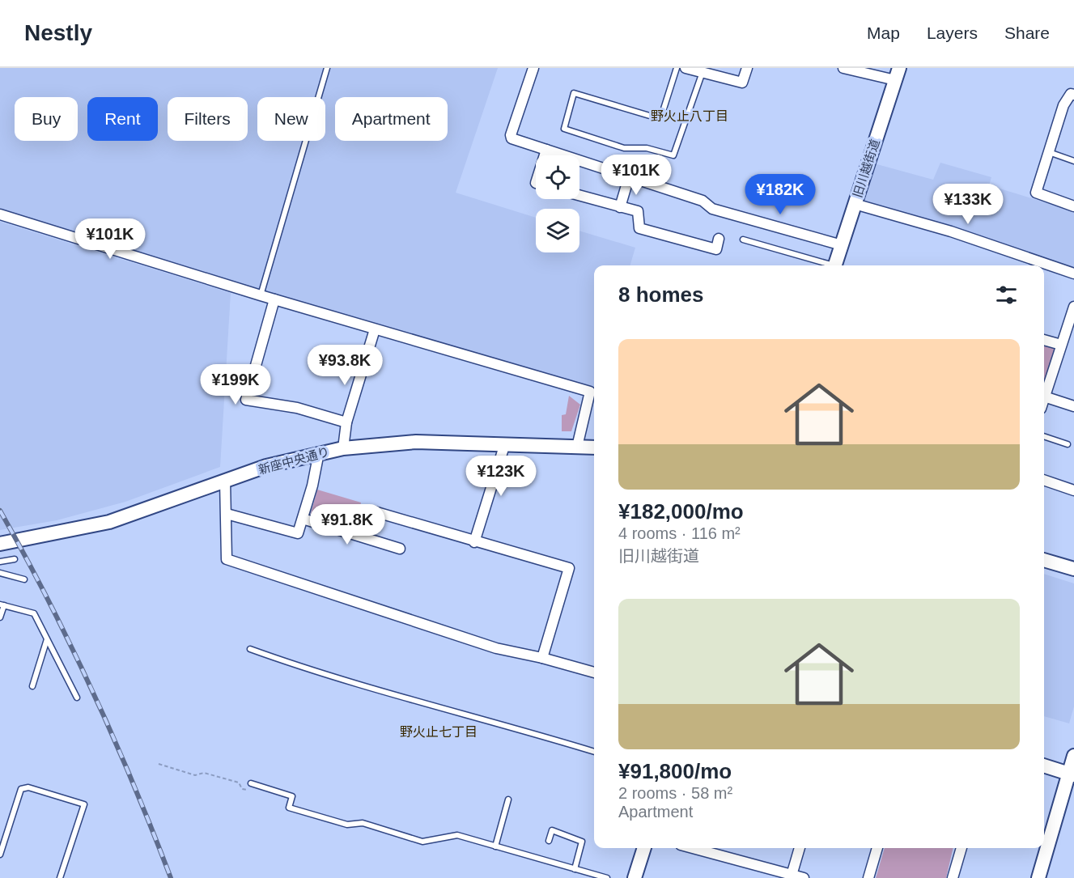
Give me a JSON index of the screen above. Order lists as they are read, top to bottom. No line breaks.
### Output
{"streets":{"street":["旧川越街道","新座中央通り"]},"districts":["野火止八丁目","野火止七丁目"],"page":{"header":"Nestly","nav":["Map","Layers","Share"],"chip":["Buy","Rent","Filters","New","Apartment"],"price":["¥101K","¥182K","¥133K","¥101K","¥93.8K","¥199K","¥123K","¥91.8K"],"heading":"8 homes","list":[{"name":"¥182,000/mo","note":"4 rooms · 116 m² · 旧川越街道"},{"name":"¥91,800/mo","note":"2 rooms · 58 m² · Apartment"}]}}
